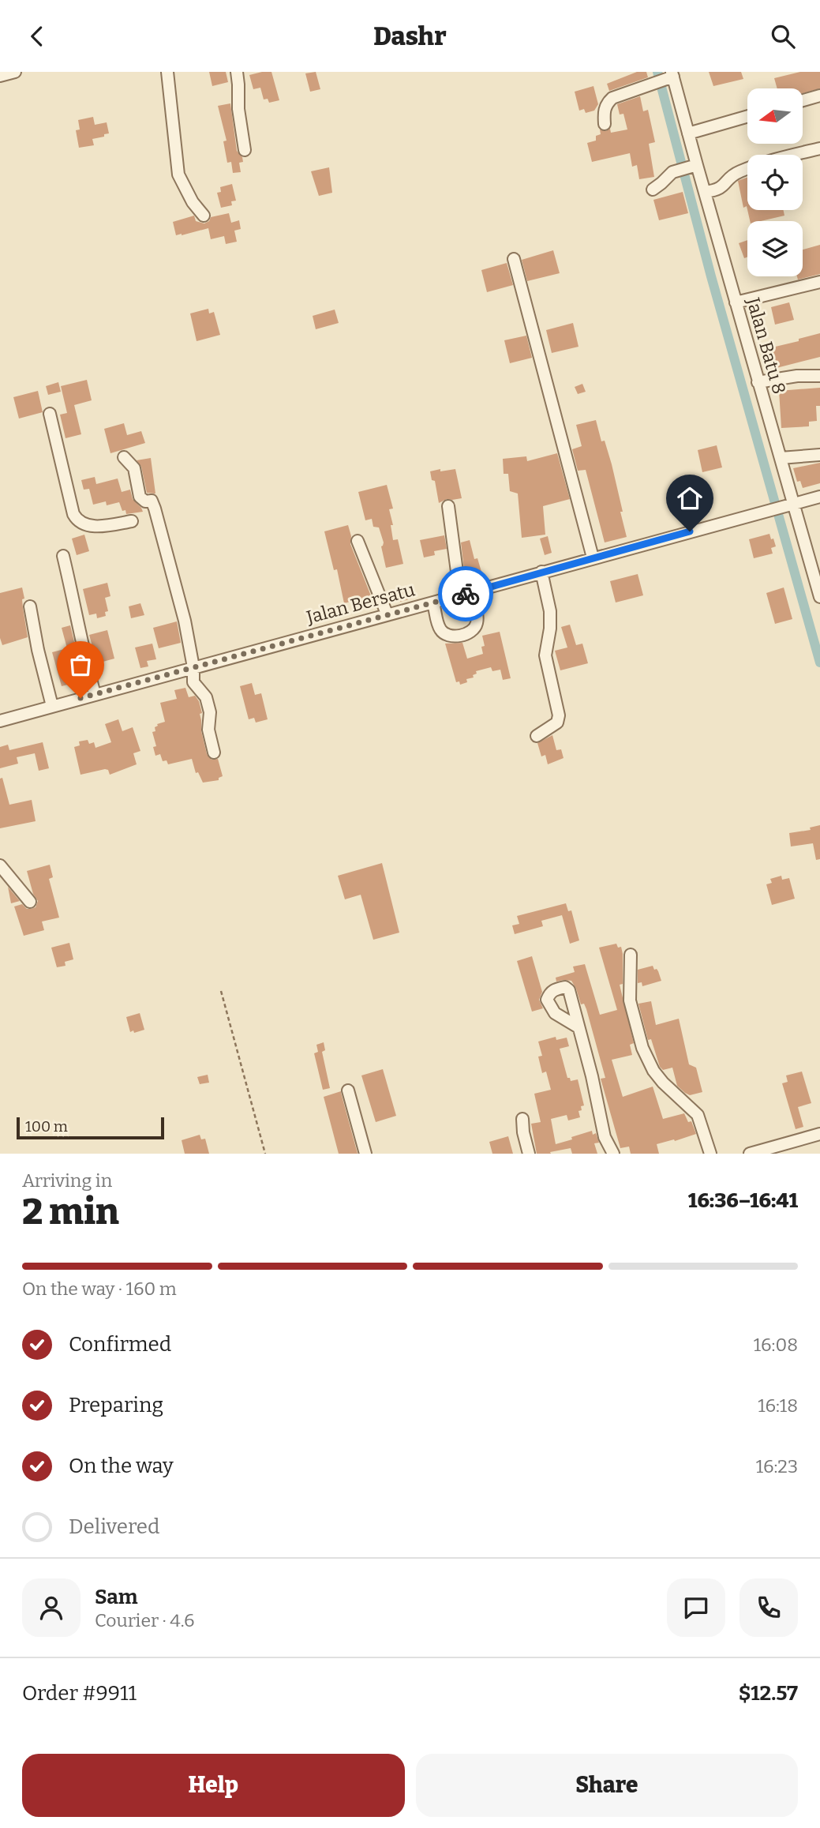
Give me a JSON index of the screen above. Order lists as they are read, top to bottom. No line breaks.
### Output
{"streets":{"street":["Jalan Batu 8","Jalan Bersatu"]},"crossings":[["Jalan Batu 8","Jalan Bersatu"]],"scale_bar":"100 m","north":"left","page":{"header":"Dashr","scale":"100 m","heading":["2 min","Arriving in","16:36–16:41"],"panel":["Sam","Courier · 4.6","Order #9911","$12.57"],"bar":"On the way · 160 m","list":[["Confirmed","16:08"],["Preparing","16:18"],["On the way","16:23"],"Delivered"],"buttons":["Help","Share"]}}
